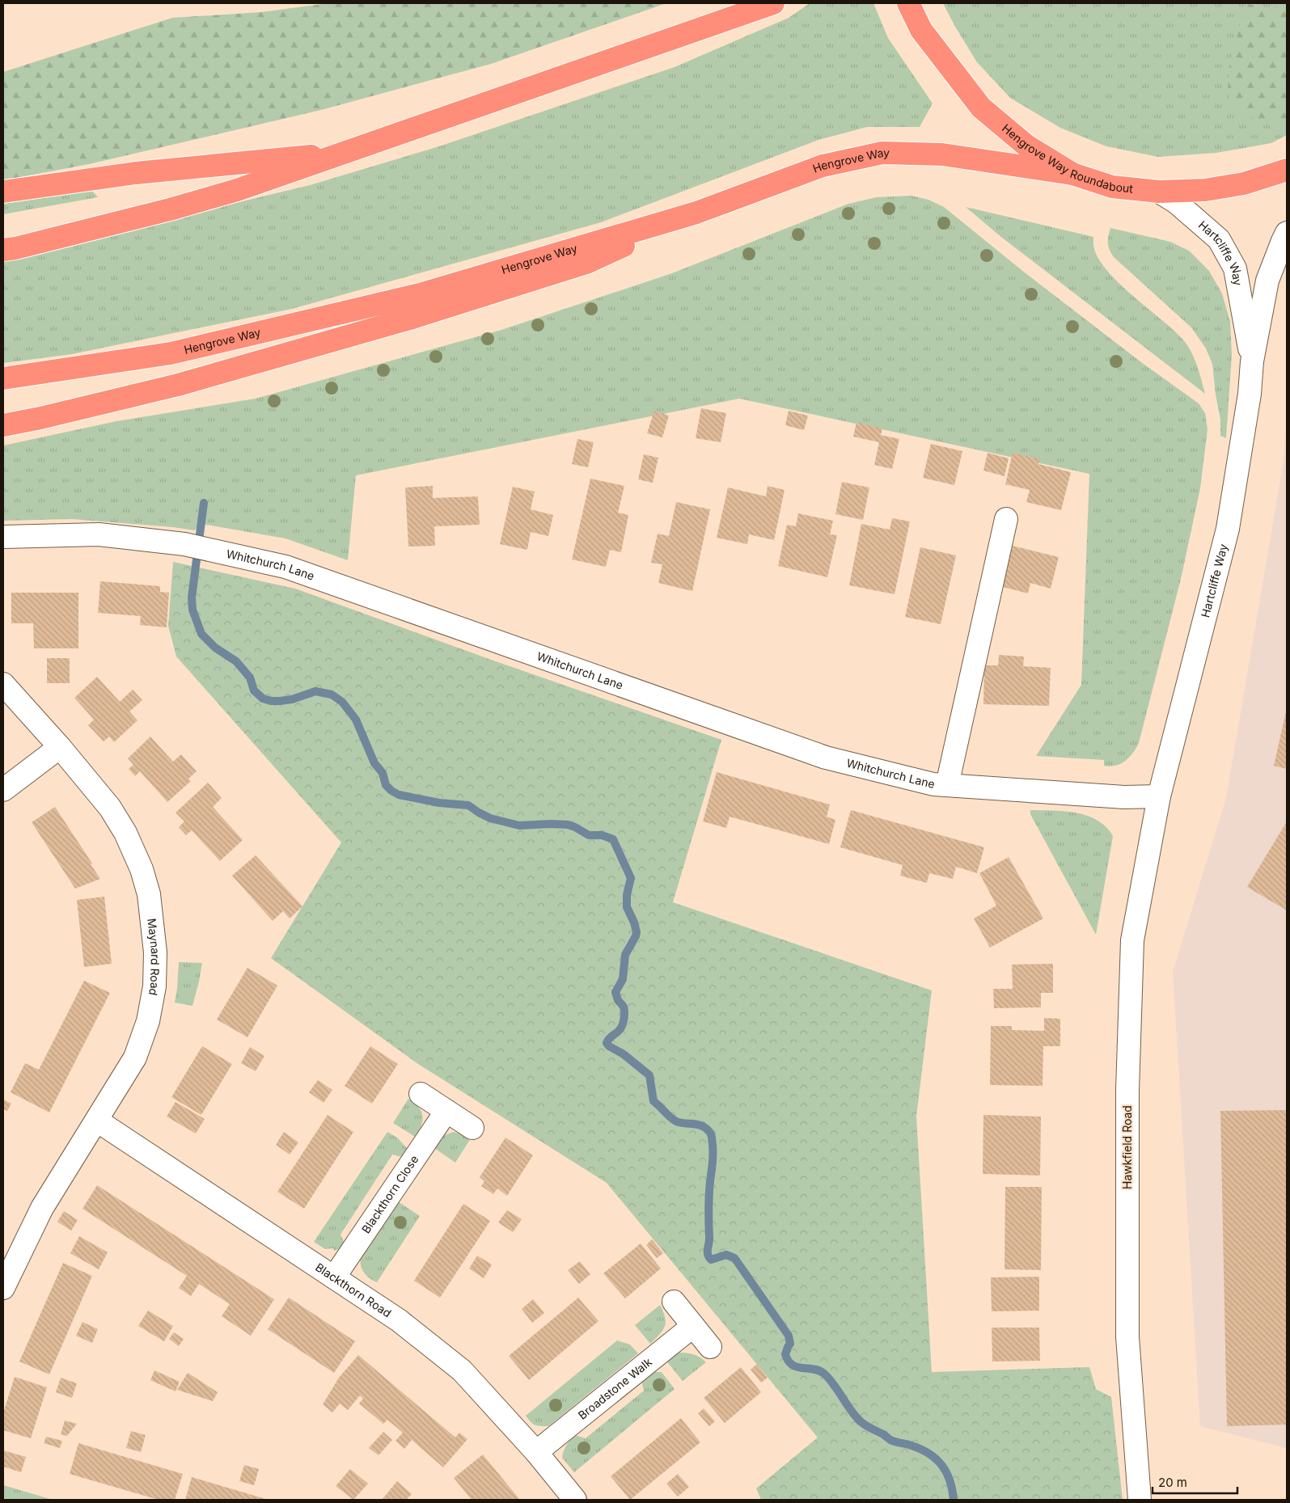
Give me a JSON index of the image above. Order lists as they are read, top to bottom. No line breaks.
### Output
{"streets":{"highway":["Hengrove Way Roundabout","Hengrove Way"],"street":["Hartcliffe Way","Whitchurch Lane","Maynard Road","Hawkfield Road","Blackthorn Close","Blackthorn Road","Broadstone Walk"]},"crossings":[["Hengrove Way Roundabout","Hengrove Way"],["Hengrove Way Roundabout","Hartcliffe Way"],["Hartcliffe Way","Whitchurch Lane"],["Hartcliffe Way","Hawkfield Road"],["Whitchurch Lane","Hawkfield Road"],["Maynard Road","Blackthorn Road"],["Blackthorn Close","Blackthorn Road"],["Blackthorn Road","Broadstone Walk"]],"scale_bar":"20 m"}
